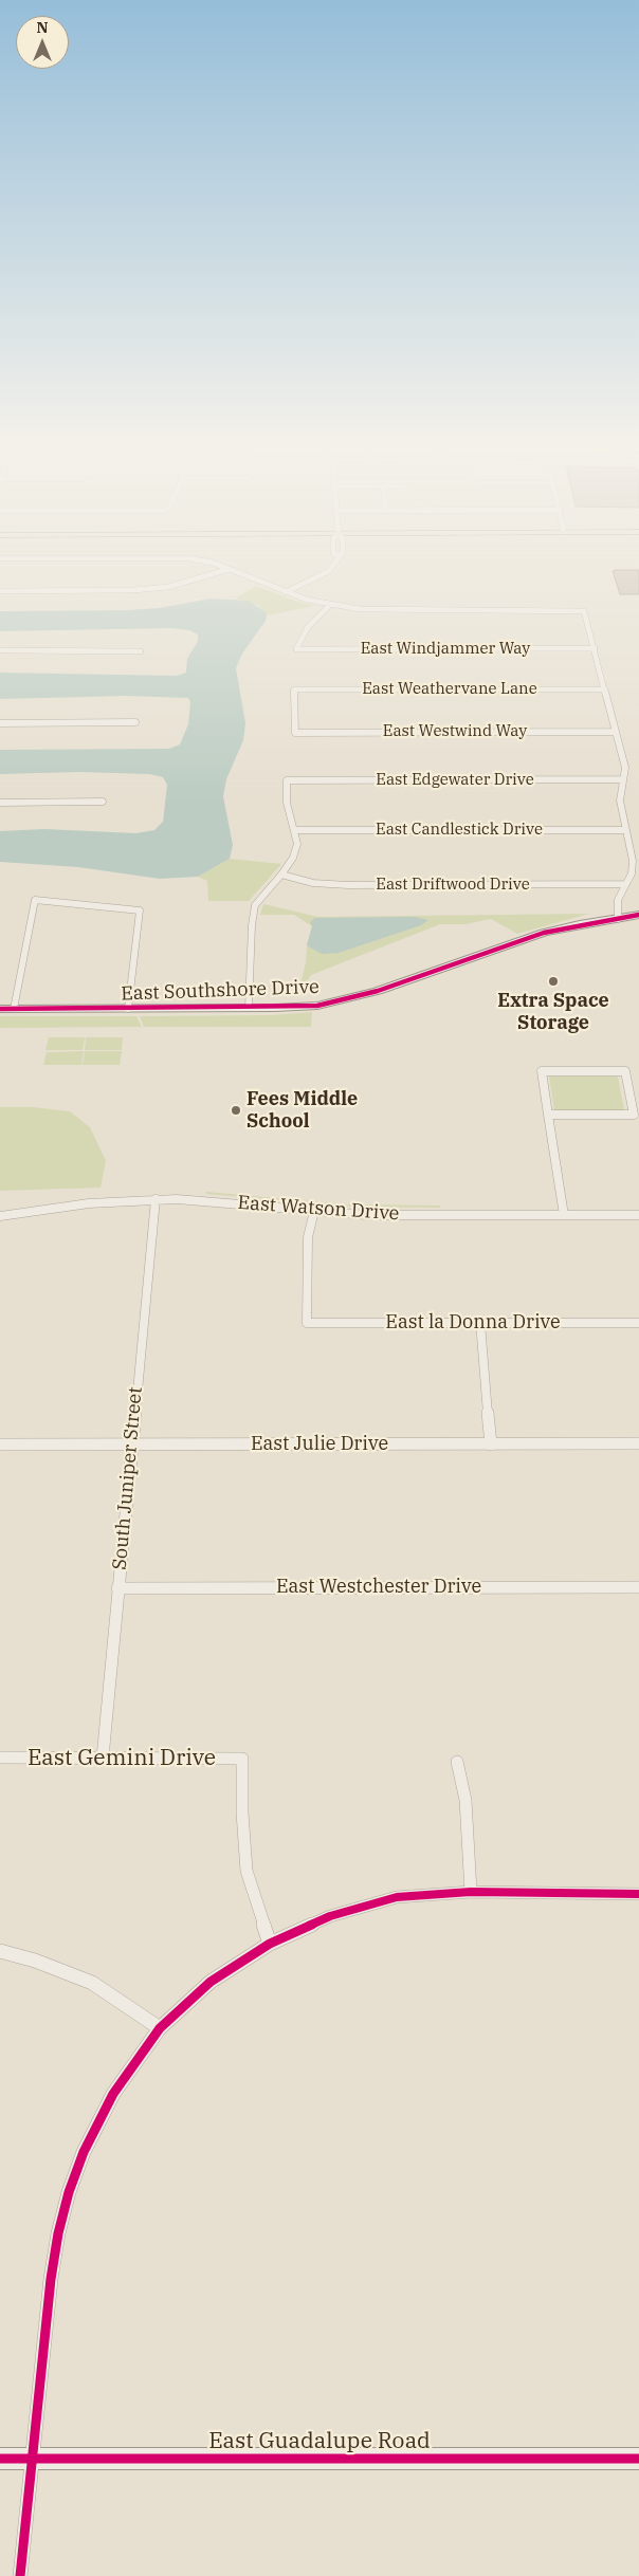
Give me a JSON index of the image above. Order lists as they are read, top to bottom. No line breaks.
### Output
{"streets":{"street":["East Windjammer Way","East Weathervane Lane","East Westwind Way","East Edgewater Drive","East Candlestick Drive","East Driftwood Drive","East Southshore Drive","East Watson Drive","East la Donna Drive","East Julie Drive","South Juniper Street","East Westchester Drive","East Gemini Drive","East Guadalupe Road"]},"crossings":[["East Weathervane Lane","East Westwind Way"],["East Edgewater Drive","East Candlestick Drive"],["East Watson Drive","East la Donna Drive"],["East Watson Drive","South Juniper Street"],["East Julie Drive","South Juniper Street"],["South Juniper Street","East Westchester Drive"],["South Juniper Street","East Gemini Drive"]],"places":["Extra Space Storage","Fees Middle School"],"north":"top"}
